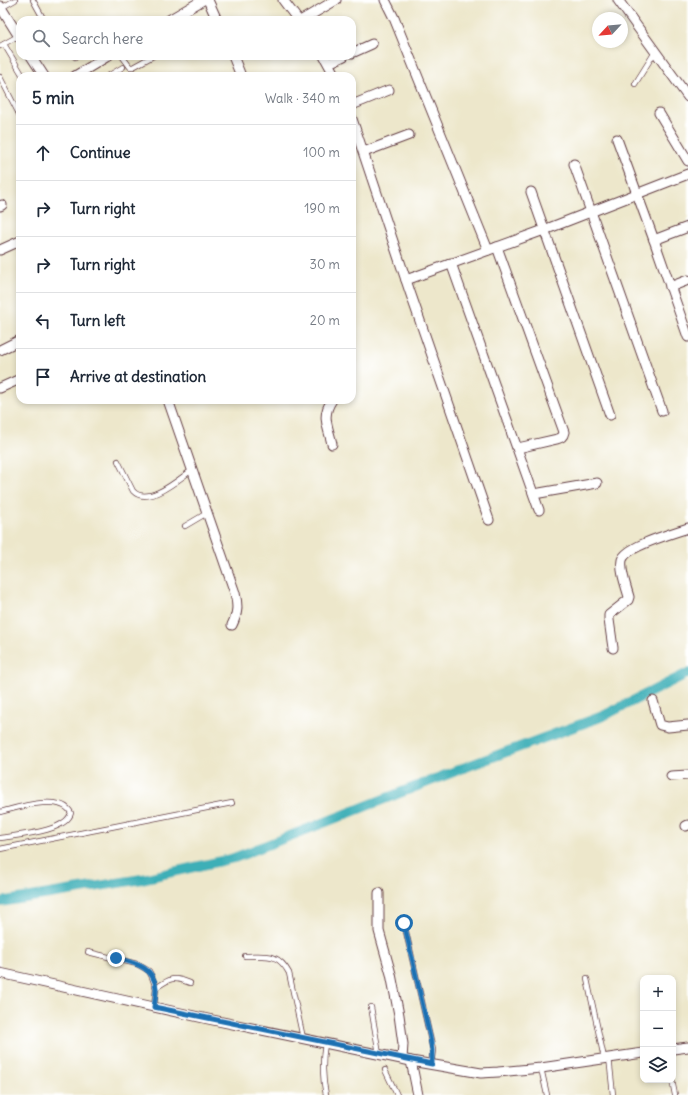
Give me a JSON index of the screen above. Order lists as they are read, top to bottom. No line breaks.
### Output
{"north":"bottom left","page":{"search":"Search here","heading":["5 min","Walk · 340 m"],"list":[["Continue","100 m"],["Turn right","190 m"],["Turn right","30 m"],["Turn left","20 m"],"Arrive at destination"],"map_buttons":["+","−"]}}
